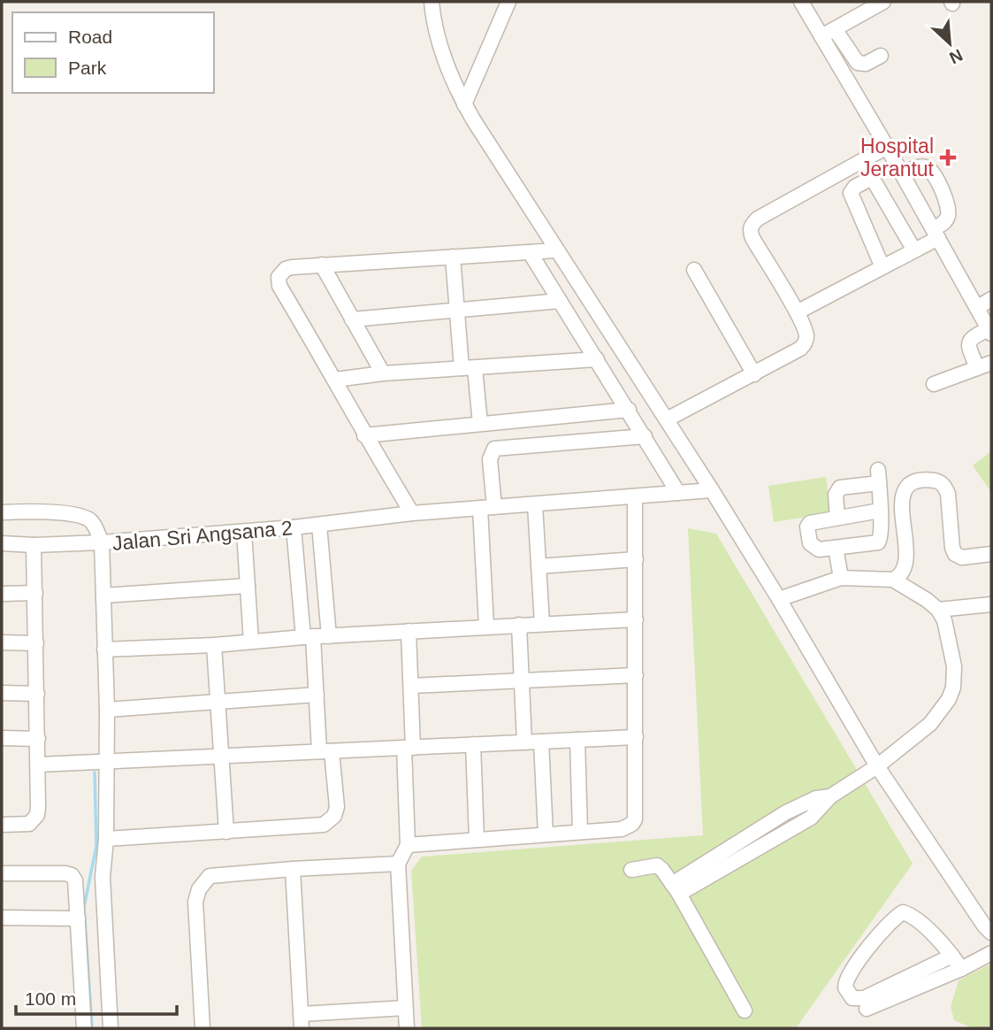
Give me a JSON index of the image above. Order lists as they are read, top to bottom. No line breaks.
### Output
{"streets":{"street":["Jalan Sri Angsana 2"]},"places":{"health":["Hospital Jerantut"]},"legend":["Road","Park"],"scale_bar":"100 m","north":"bottom right"}
